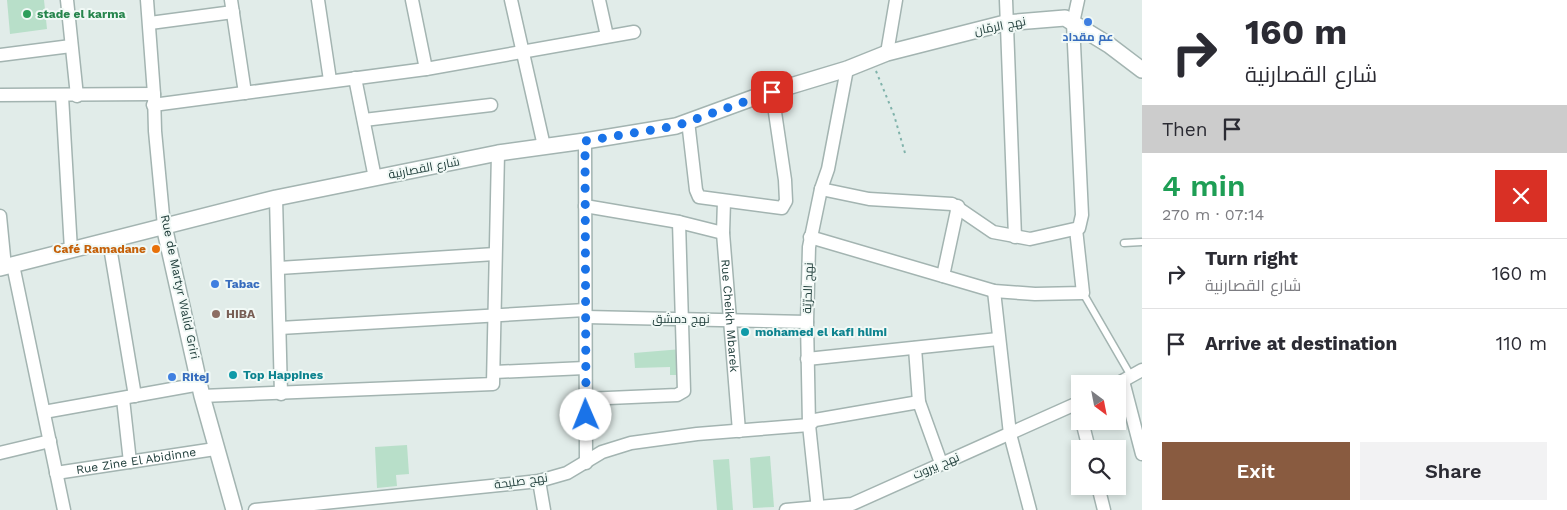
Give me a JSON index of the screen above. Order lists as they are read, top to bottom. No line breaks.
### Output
{"streets":{"street":["نهج الرمّان","شارع القصارنية","Rue de Martyr Walid Griri","نهج الحرّيّة","Rue Cheikh Mbarek","نهج دمشق","Rue Zine El Abidinne","نهج بيروت","نهج صليحة"]},"crossings":[["نهج الرمّان","شارع القصارنية"],["نهج الرمّان","نهج الحرّيّة"],["شارع القصارنية","Rue de Martyr Walid Griri"],["شارع القصارنية","نهج الحرّيّة"],["Rue de Martyr Walid Griri","Rue Zine El Abidinne"],["نهج الحرّيّة","نهج دمشق"],["نهج الحرّيّة","نهج بيروت"],["نهج الحرّيّة","نهج صليحة"],["Rue Cheikh Mbarek","نهج دمشق"],["Rue Cheikh Mbarek","نهج صليحة"]],"places":["stade el karma","عم مقداد","Café Ramadane","Tabac","HIBA","mohamed el kafi hlimi","Top Happines","Ritej"],"north":"bottom right","page":{"turn":["160 m","شارع القصارنية"],"then":"Then","heading":["4 min","270 m · 07:14"],"list":[{"name":"Turn right","note":"شارع القصارنية","value":"160 m"},{"name":"Arrive at destination","value":"110 m"}],"buttons":["Exit","Share"]}}
